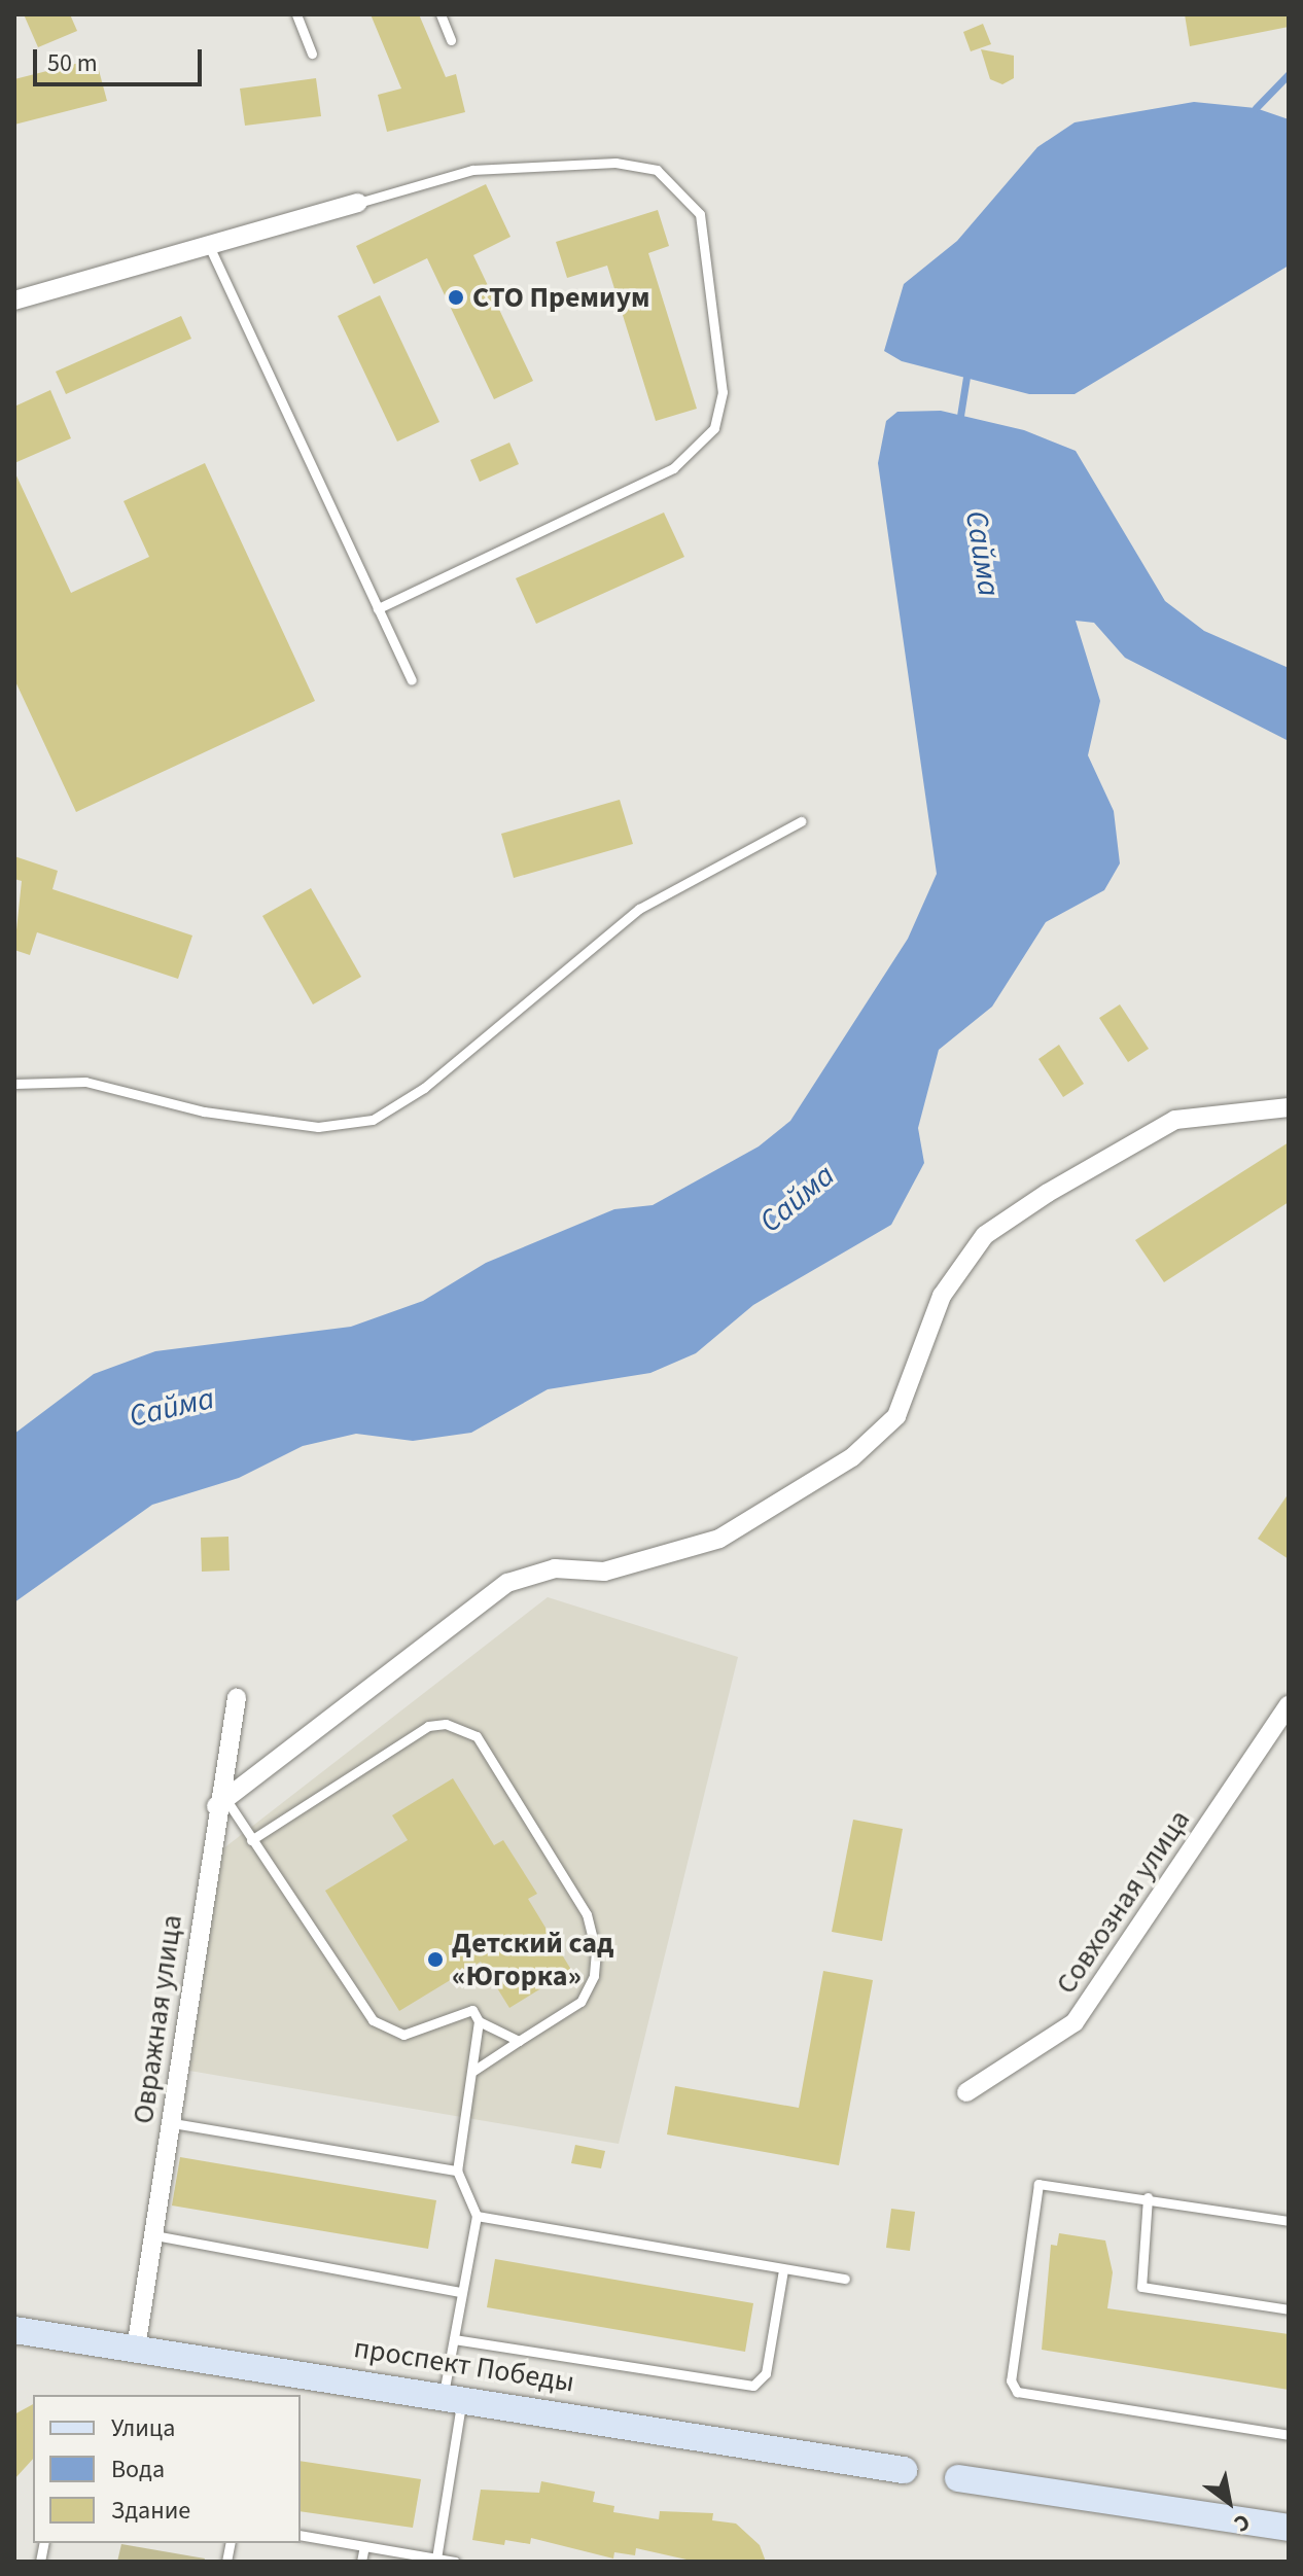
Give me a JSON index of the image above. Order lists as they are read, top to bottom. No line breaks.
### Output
{"streets":{"street":["Совхозная улица","Овражная улица","проспект Победы"]},"crossings":[["Овражная улица","проспект Победы"]],"water":["Сайма"],"places":["СТО Премиум","Детский сад «Югорка»"],"legend":["Улица","Вода","Здание"],"scale_bar":"50 m","north":"bottom right"}
